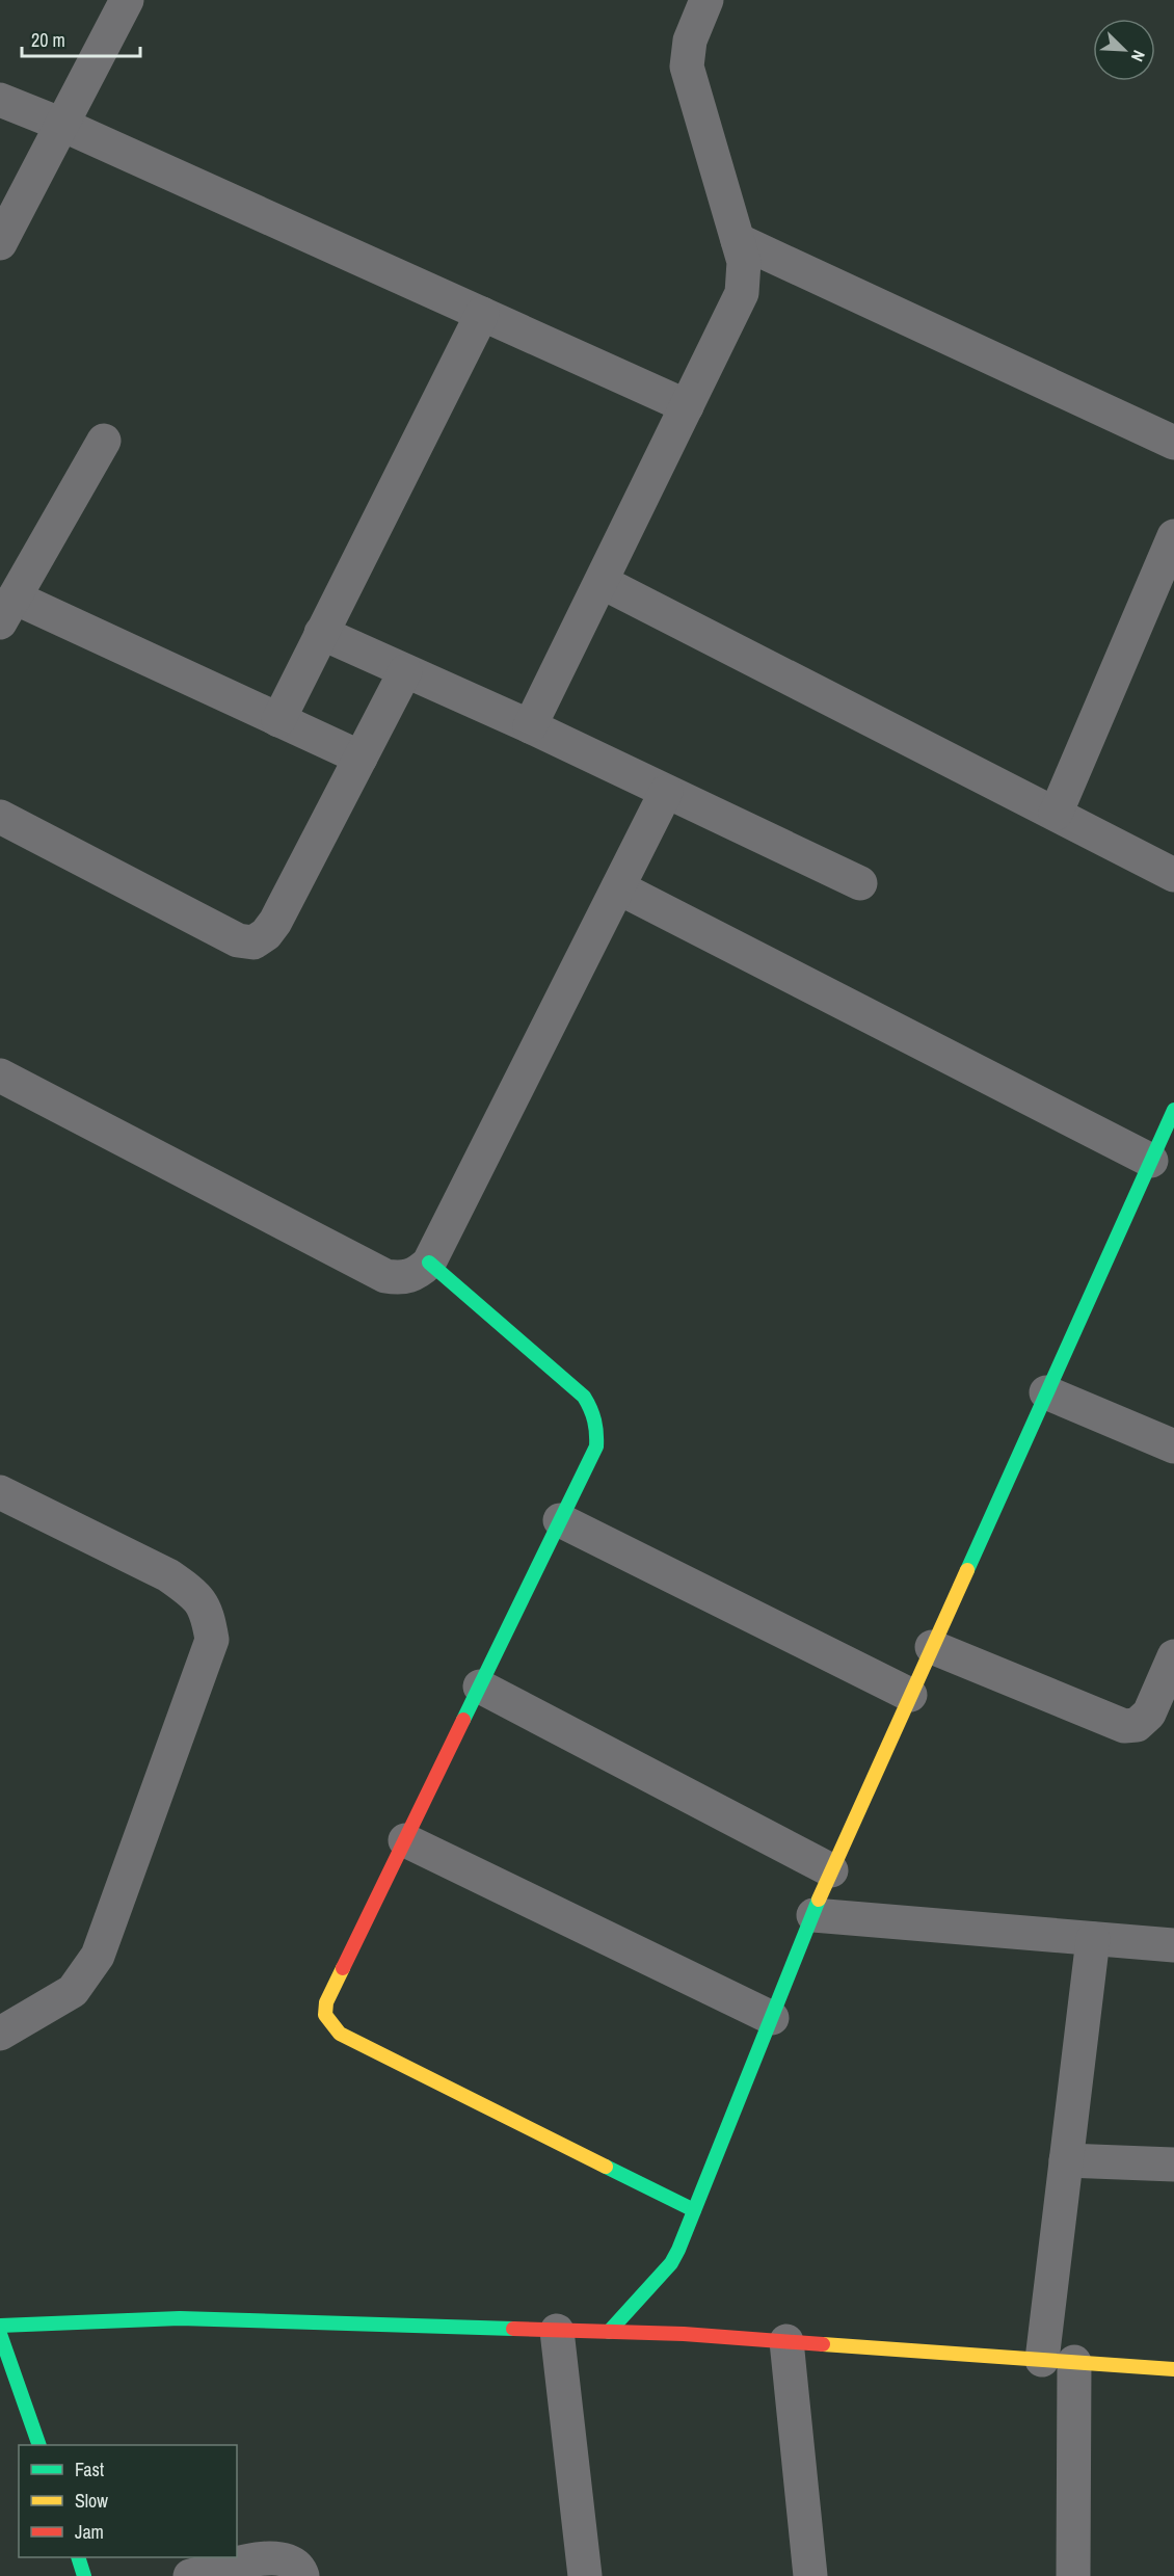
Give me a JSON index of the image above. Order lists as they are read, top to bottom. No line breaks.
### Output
{"legend":["Fast","Slow","Jam"],"scale_bar":"20 m","north":"bottom right"}
